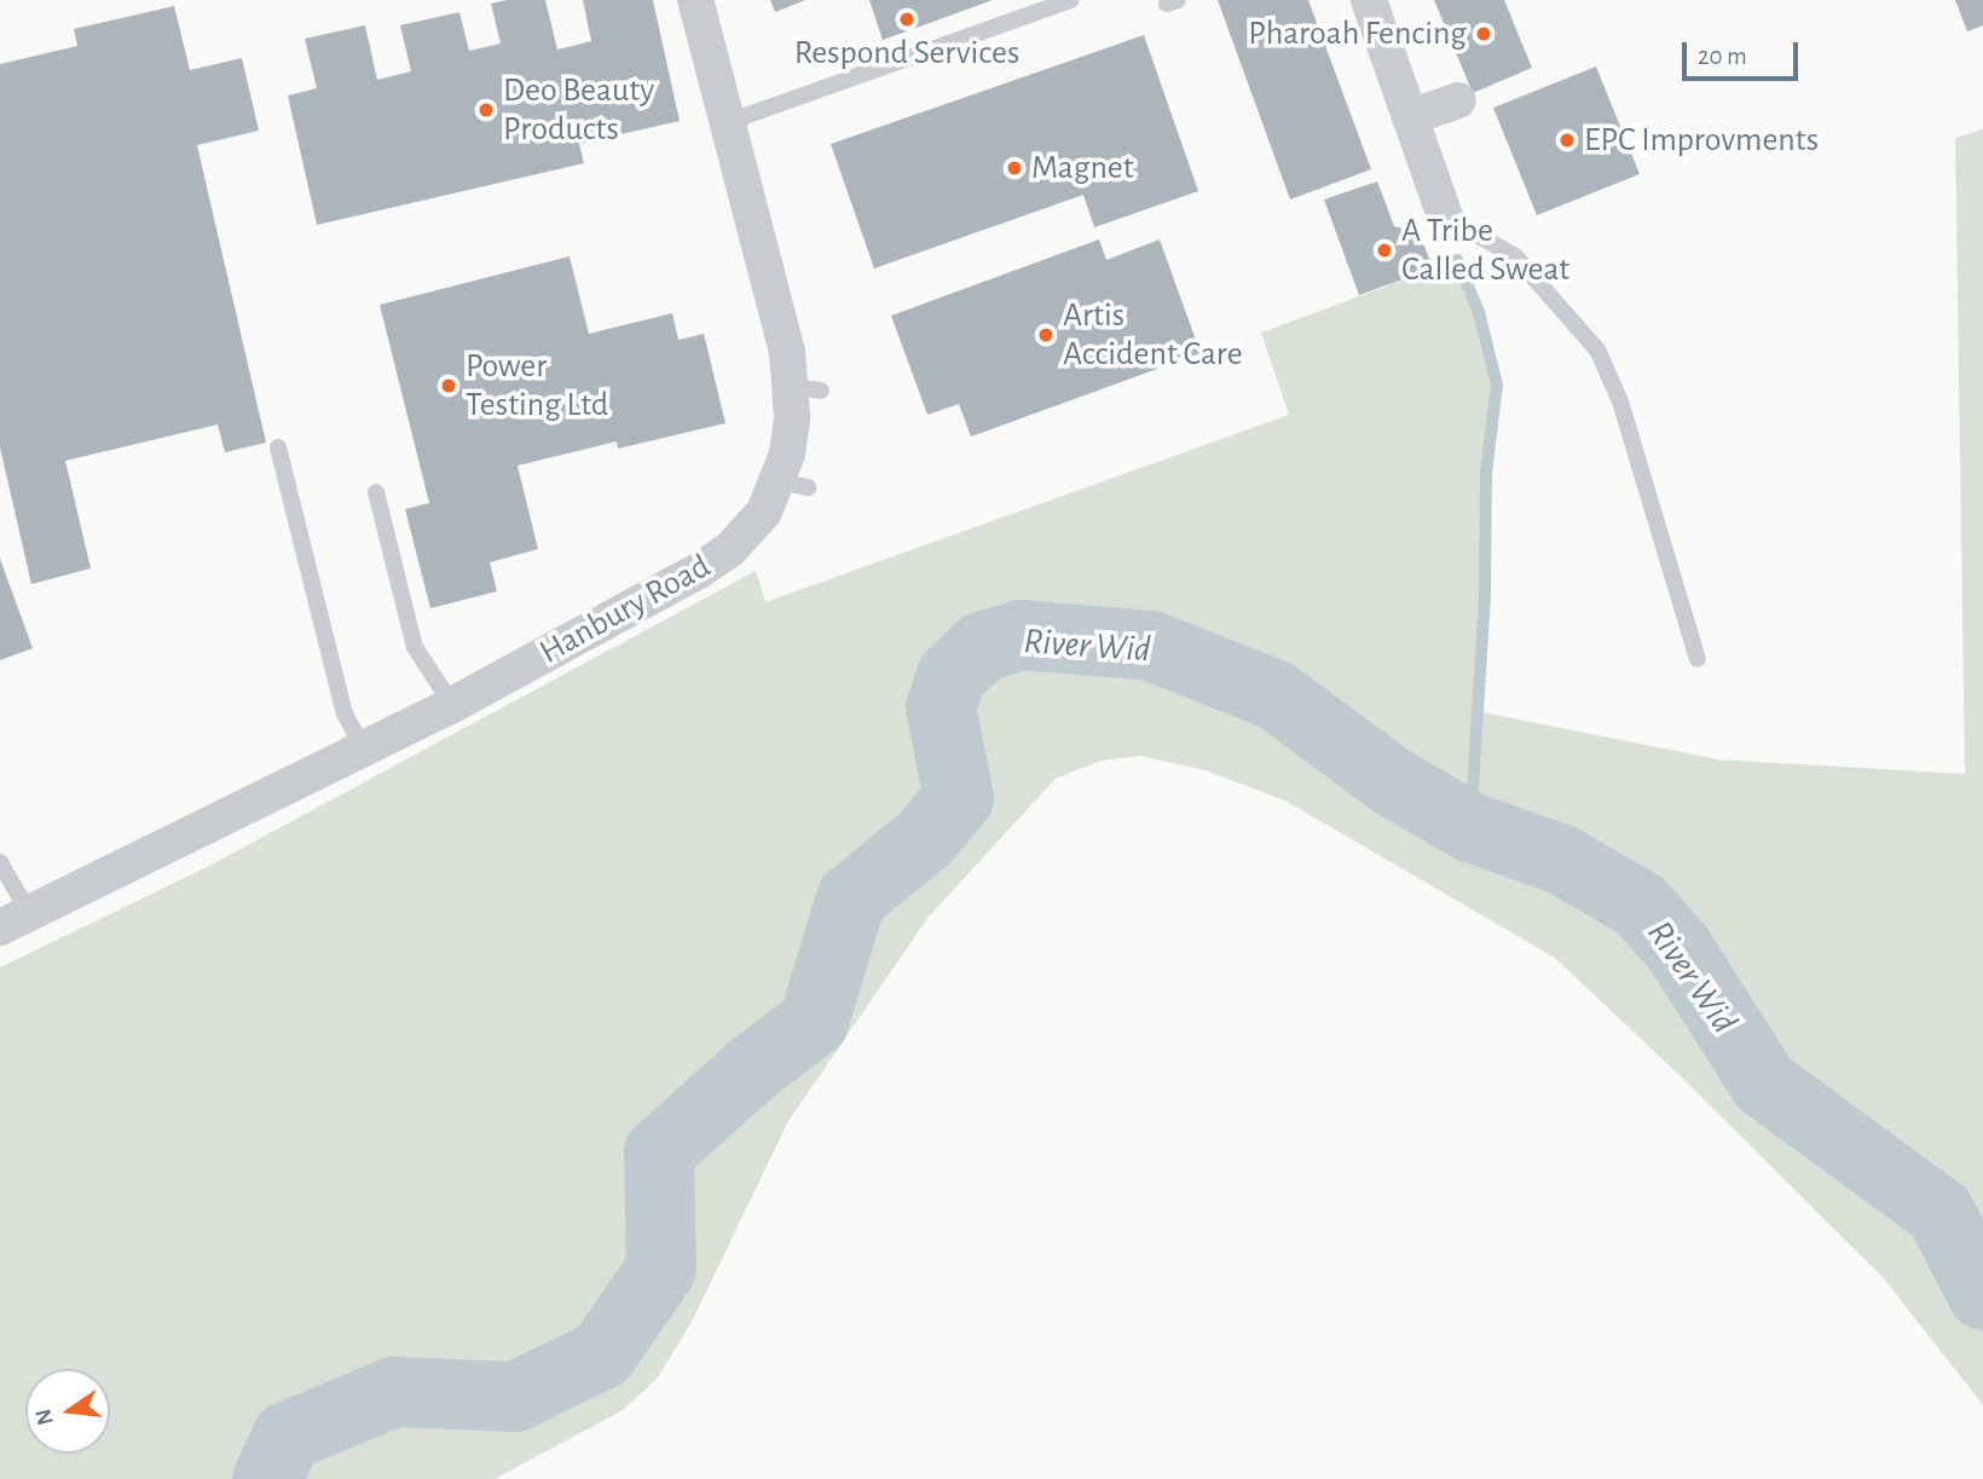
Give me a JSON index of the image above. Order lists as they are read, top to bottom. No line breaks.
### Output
{"streets":{"street":["Hanbury Road"]},"water":["River Wid"],"places":["Respond Services","Pharoah Fencing","Deo Beauty Products","EPC Improvments","Magnet","A Tribe Called Sweat","Artis Accident Care","Power Testing Ltd"],"scale_bar":"20 m","north":"left"}
